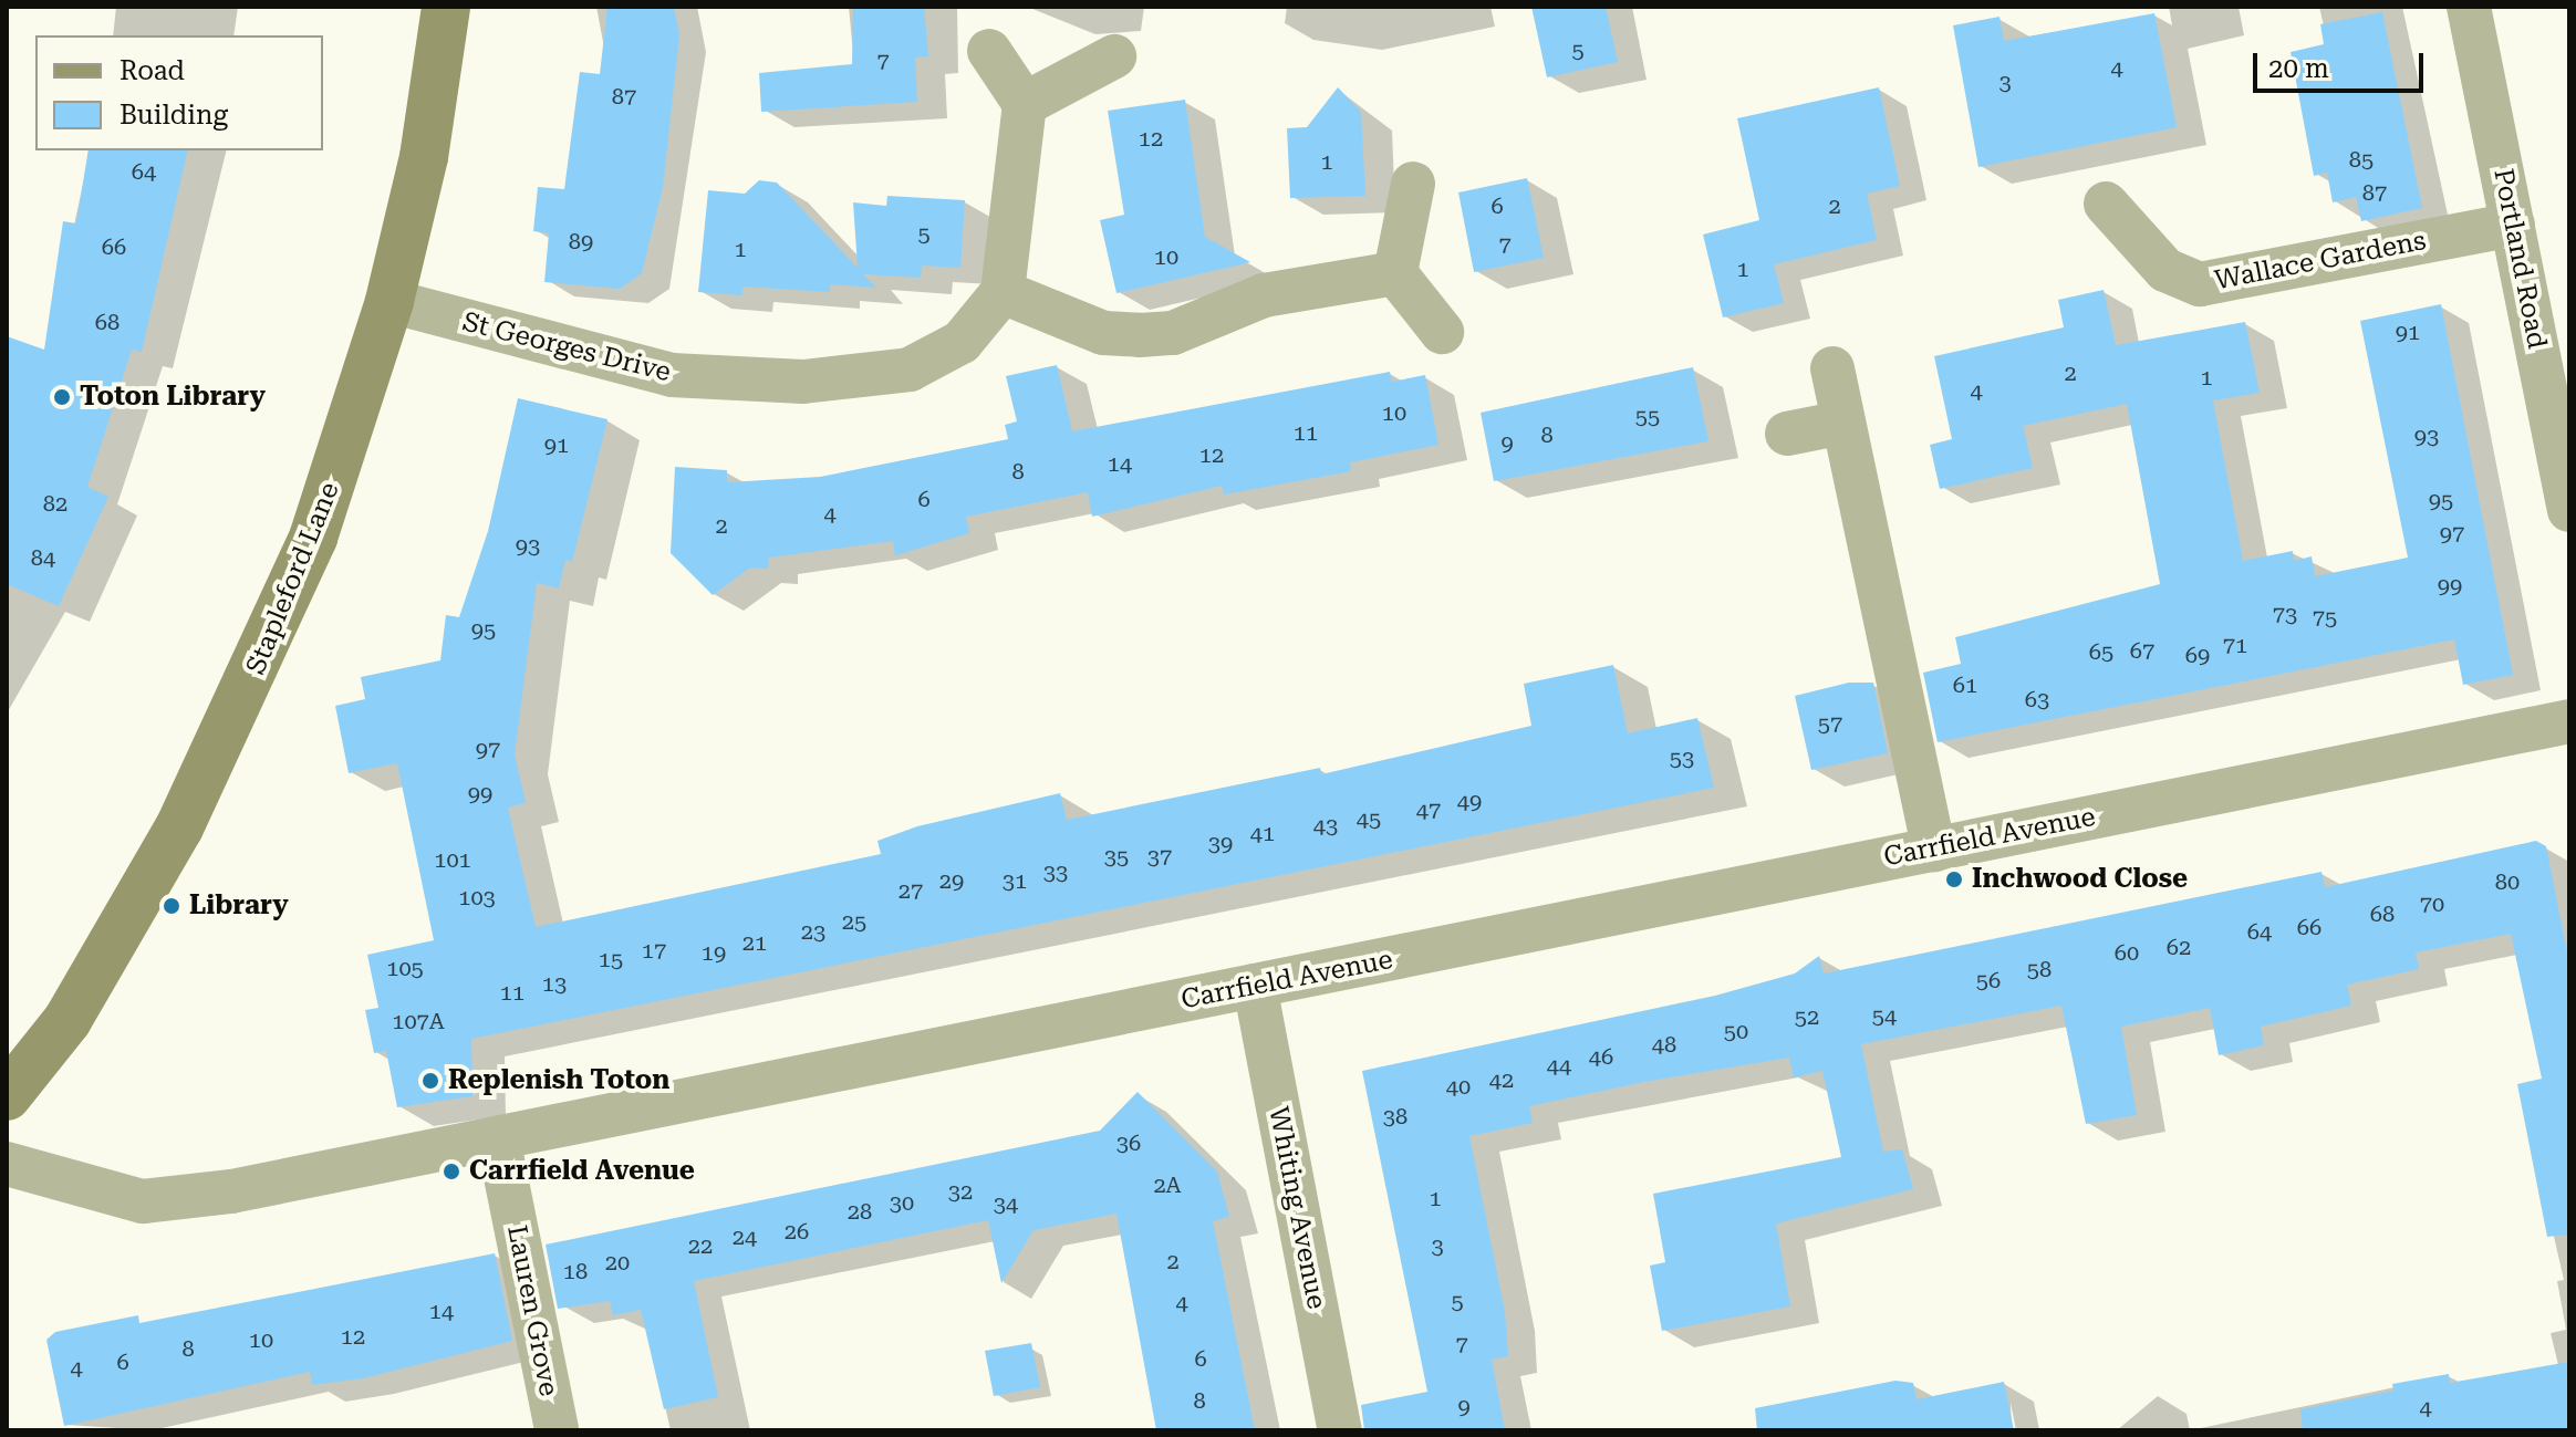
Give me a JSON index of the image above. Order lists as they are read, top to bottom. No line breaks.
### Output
{"streets":{"main road":["Stapleford Lane"],"street":["Portland Road","Wallace Gardens","St Georges Drive","Carrfield Avenue","Whiting Avenue","Lauren Grove"]},"crossings":[["Portland Road","Wallace Gardens"],["St Georges Drive","Stapleford Lane"],["Carrfield Avenue","Whiting Avenue"],["Carrfield Avenue","Lauren Grove"]],"places":["Toton Library","Inchwood Close","Library","Replenish Toton","Carrfield Avenue"],"house_numbers":["5","7","4","3","87","12","85","1","64","87","6","2","5","89","7","66","1","10","1","68","91","2","1","4","10","55","11","8","93","9","91","12","14","8","6","95","82","4","2","97","93","84","99","73","75","95","71","67","65","69","61","63","57","97","53","99","49","47","45","43","41","39","35","37","101","33","29","31","80","27","103","70","68","25","66","23","64","21","62","17","19","60","15","105","58","56","13","11","54","52","107A","50","48","46","44","42","40","38","36","2A","32","1","30","34","28","26","24","22","3","2","20","18","5","4","14","12","10","7","8","6","6","4","8","9","4"],"legend":["Road","Building"],"scale_bar":"20 m"}
